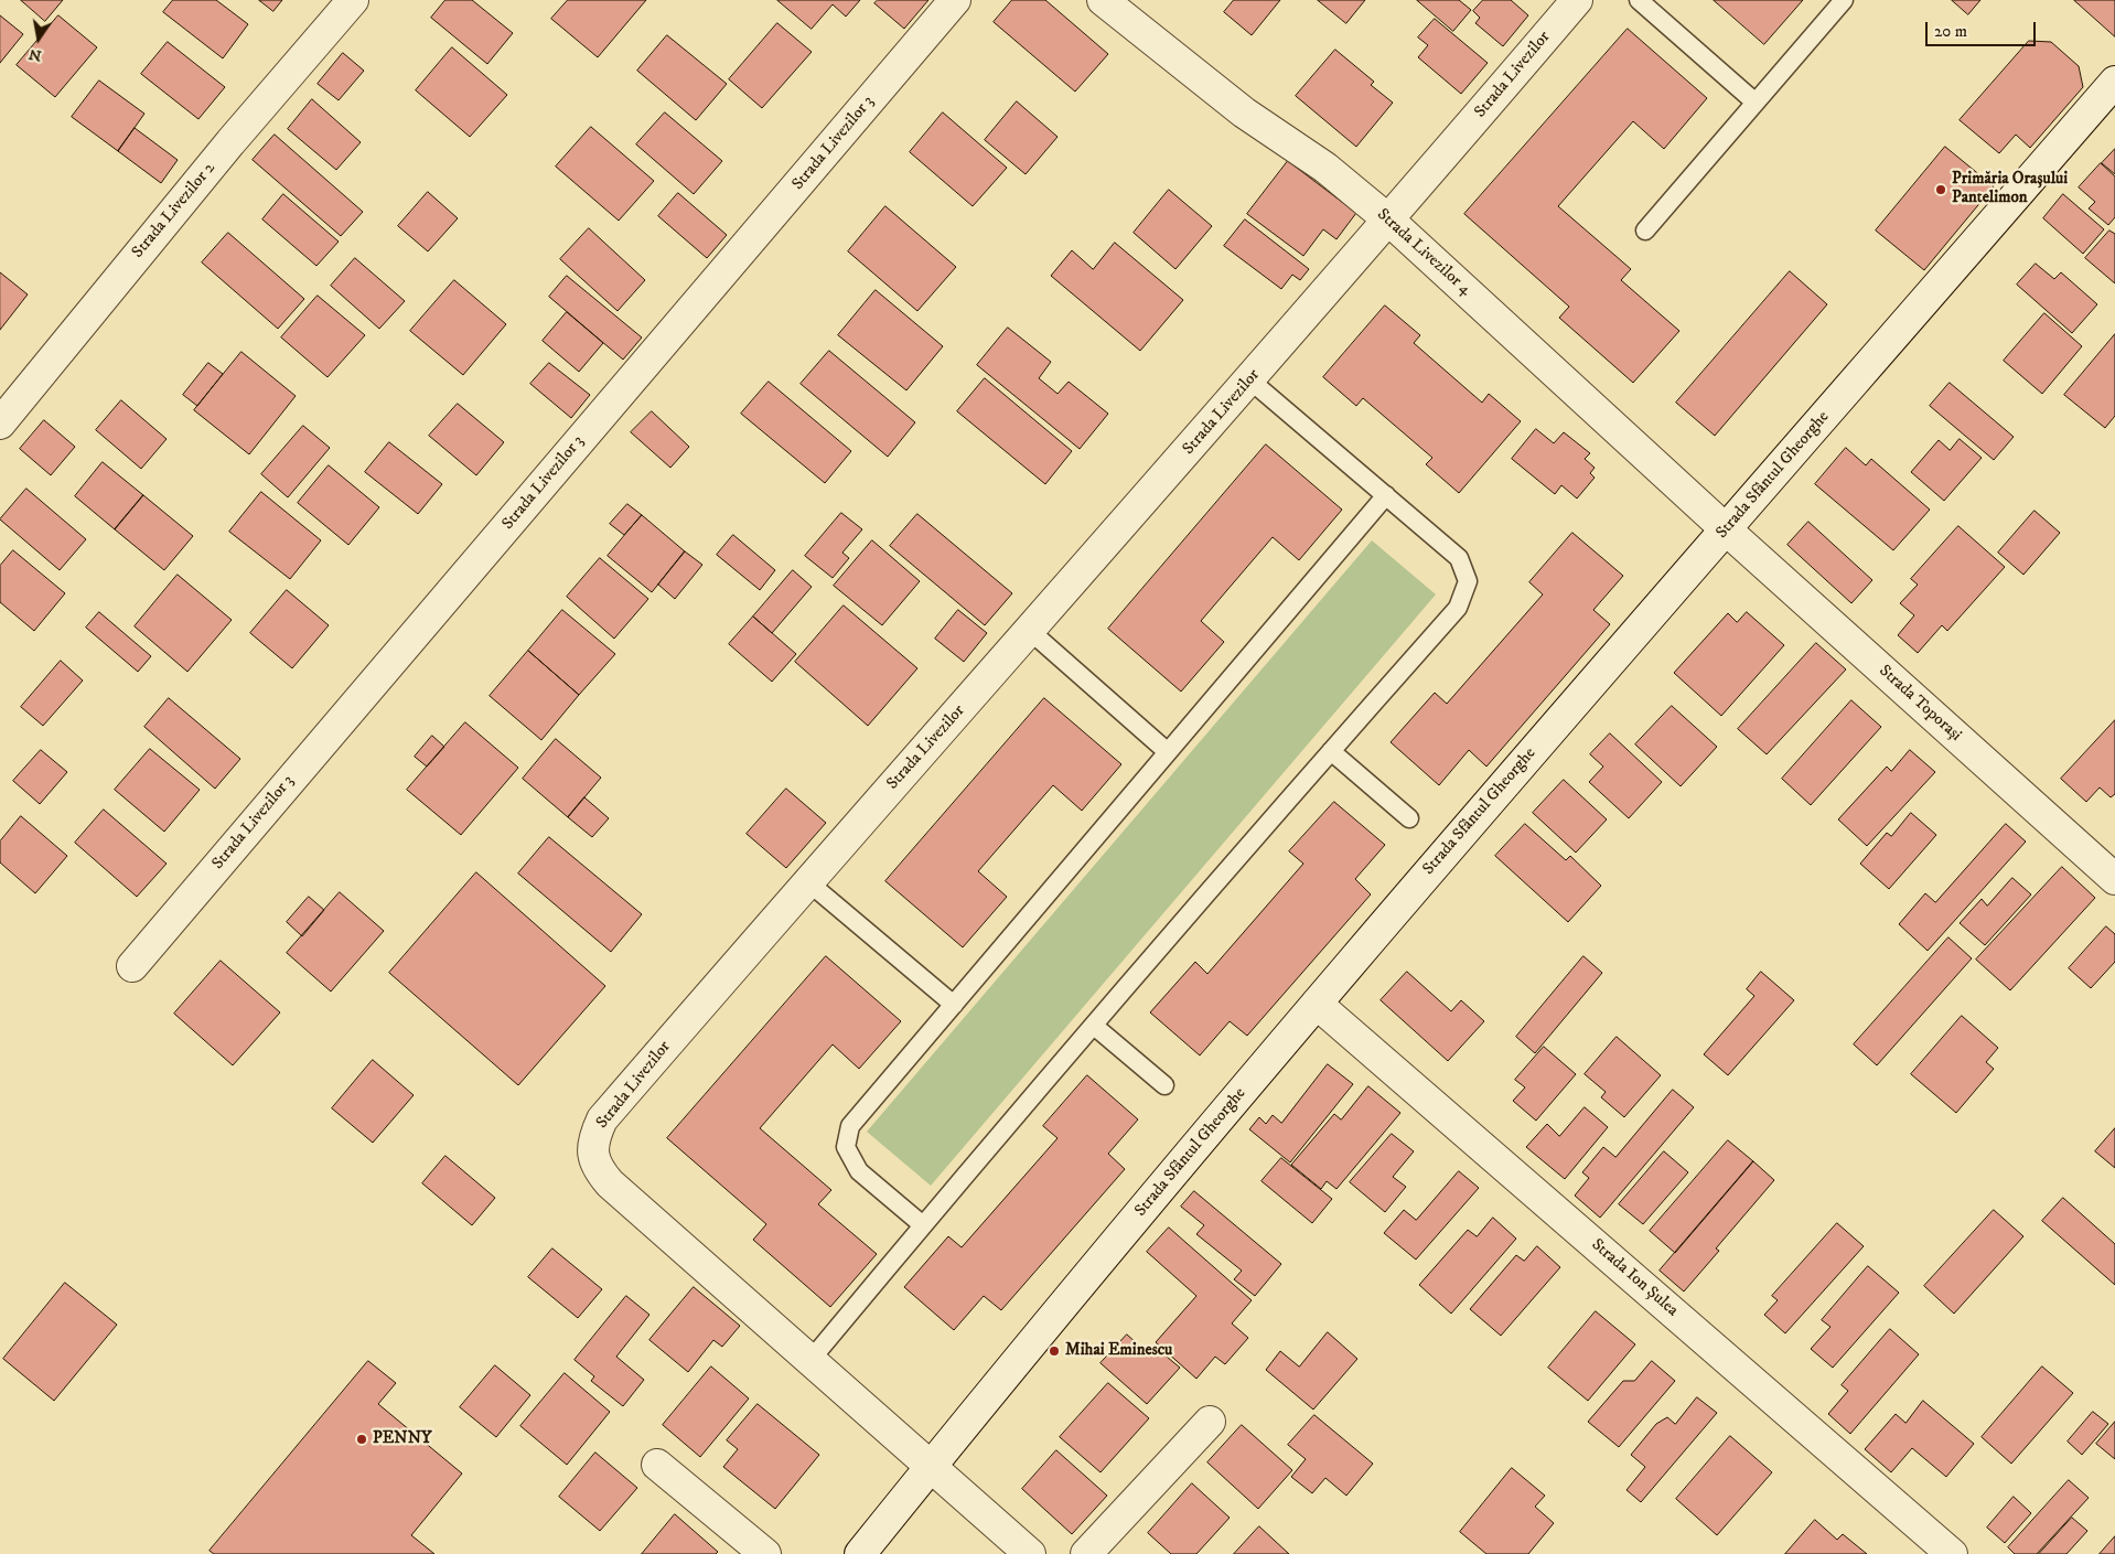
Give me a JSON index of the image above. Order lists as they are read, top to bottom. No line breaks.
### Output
{"streets":{"street":["Strada Livezilor","Strada Livezilor 3","Strada Livezilor 2","Strada Livezilor 4","Strada Sfântul Gheorghe","Strada Toporași","Strada Ion Șulea"]},"crossings":[["Strada Livezilor","Strada Livezilor 4"],["Strada Livezilor","Strada Sfântul Gheorghe"],["Strada Livezilor 4","Strada Sfântul Gheorghe"],["Strada Livezilor 4","Strada Toporași"],["Strada Sfântul Gheorghe","Strada Toporași"],["Strada Sfântul Gheorghe","Strada Ion Șulea"]],"places":["Primăria Orașului Pantelimon","Mihai Eminescu","PENNY"],"scale_bar":"20 m","north":"bottom"}
